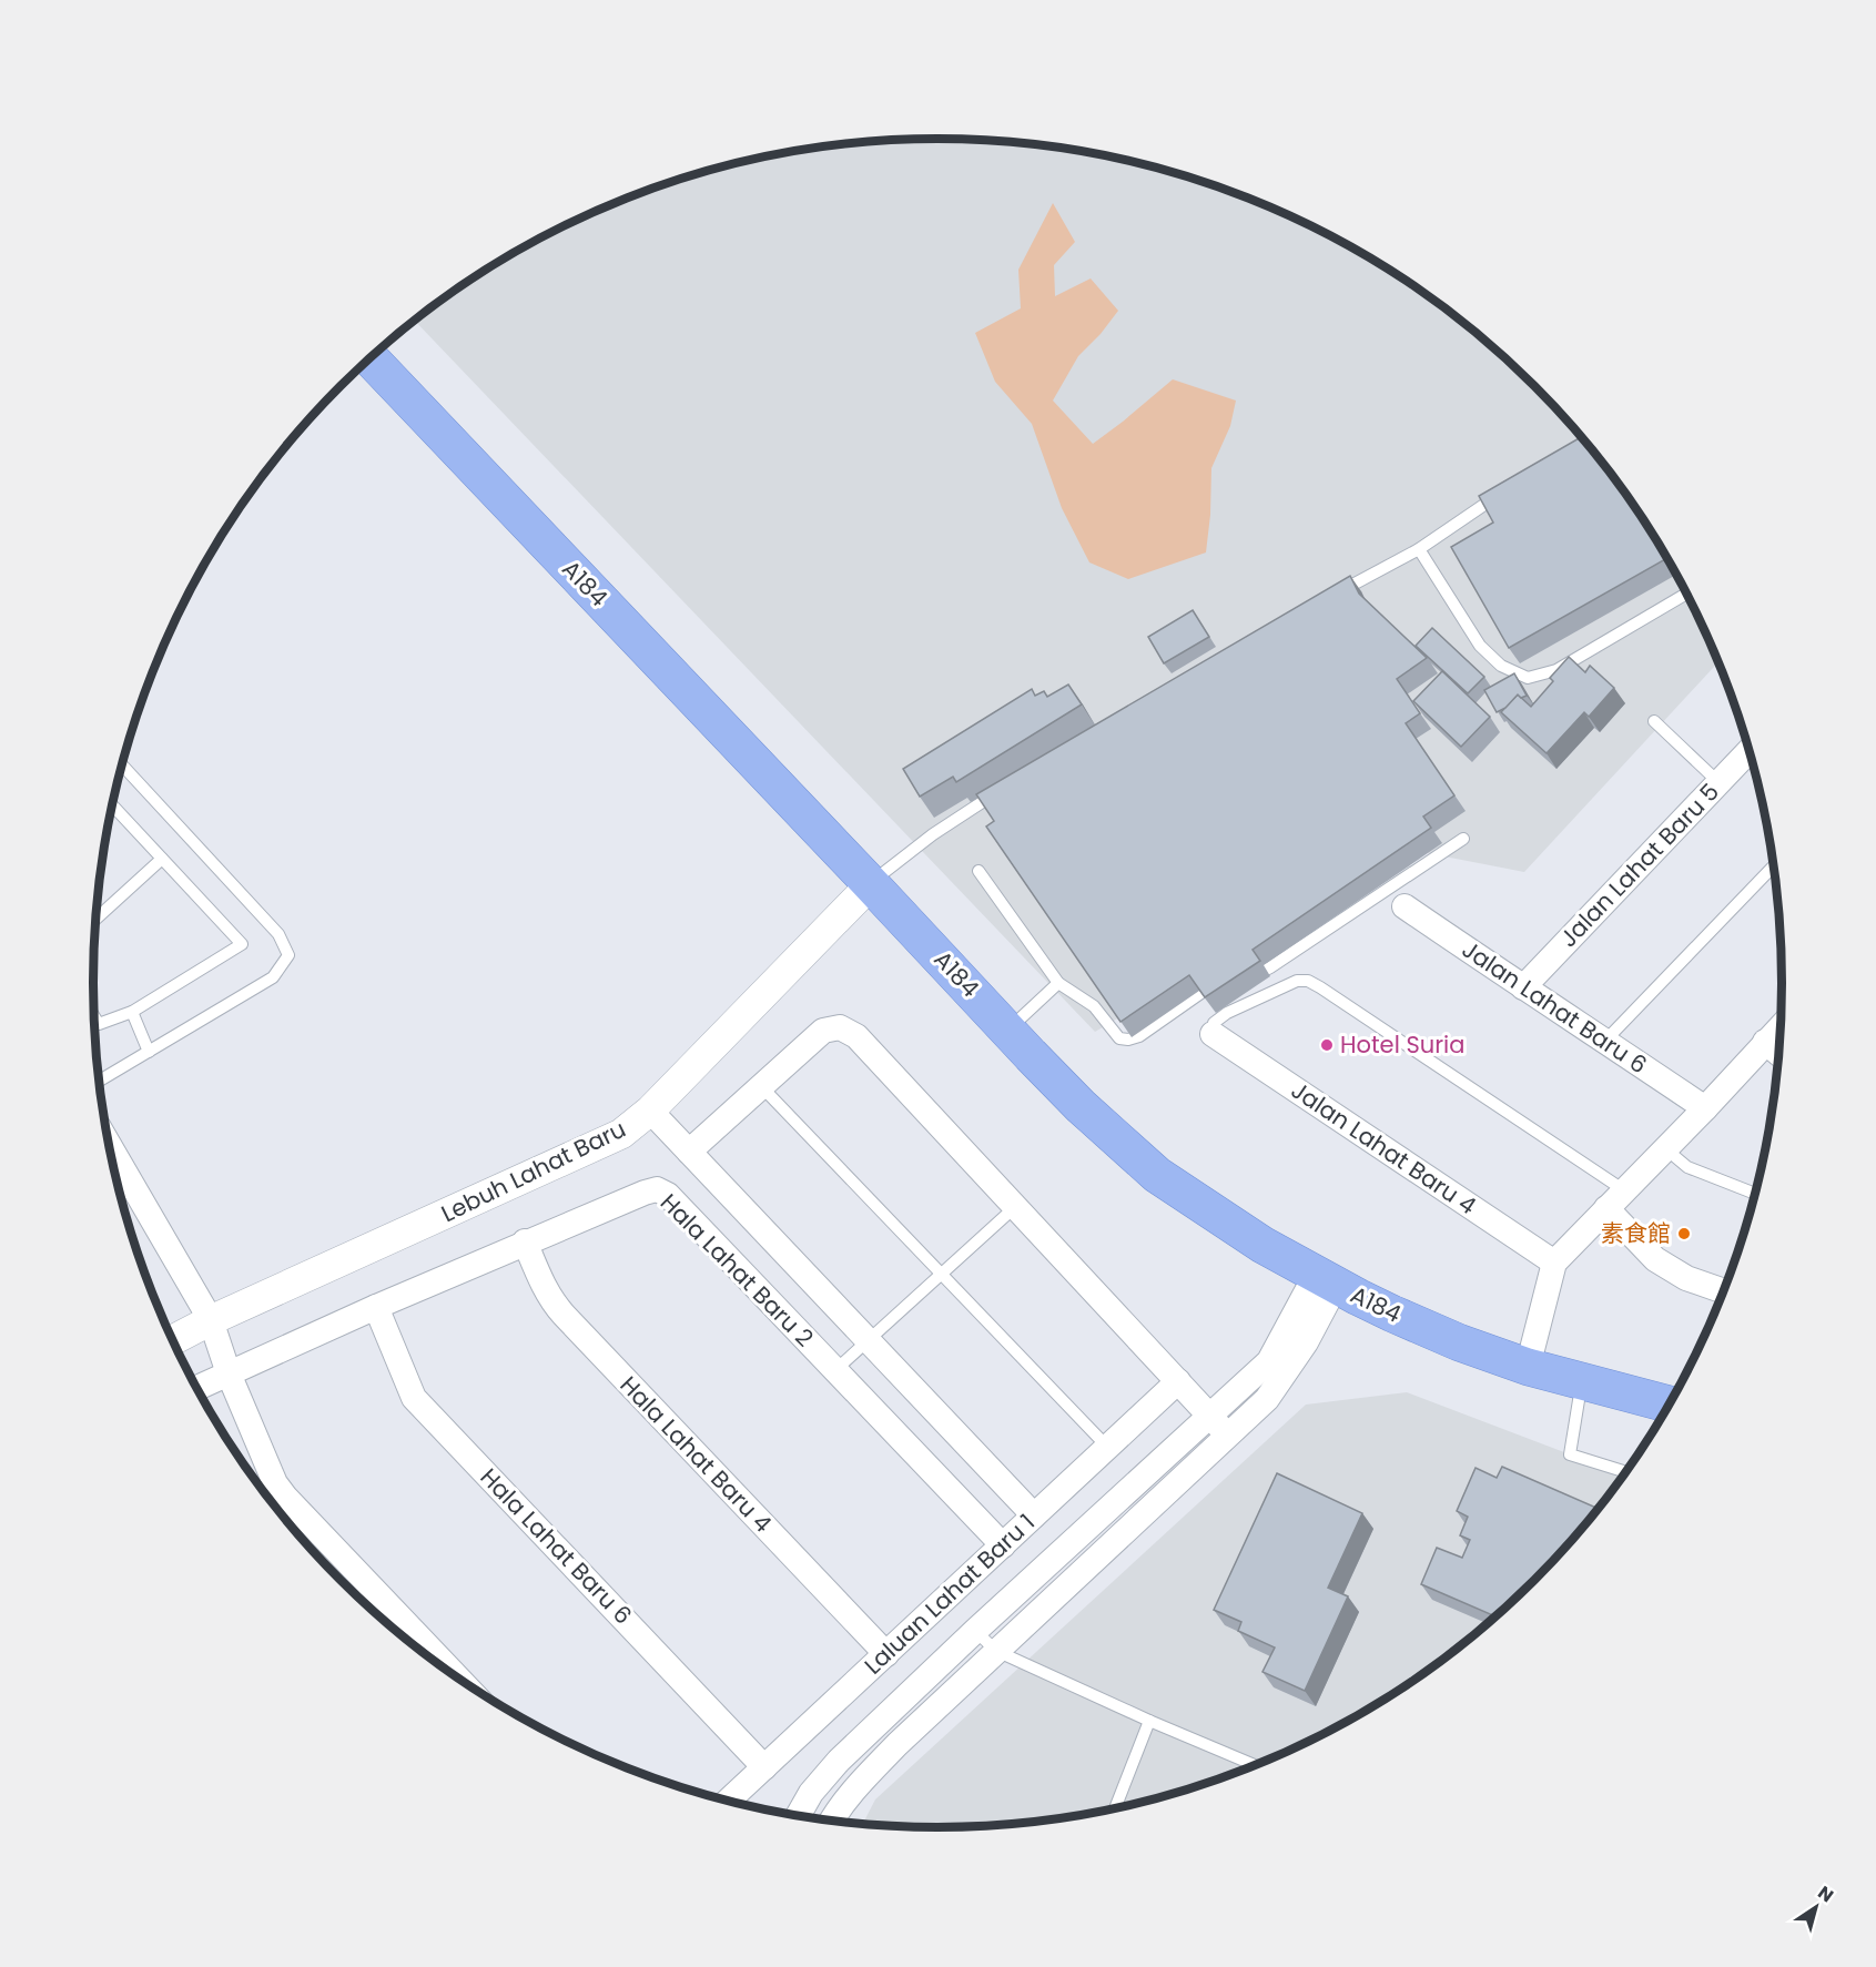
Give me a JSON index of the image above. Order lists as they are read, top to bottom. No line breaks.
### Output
{"streets":{"main road":["A184"],"street":["Jalan Lahat Baru 5","Jalan Lahat Baru 6","Jalan Lahat Baru 4","Lebuh Lahat Baru","Hala Lahat Baru 2","Hala Lahat Baru 4","Hala Lahat Baru 6","Laluan Lahat Baru 1"]},"crossings":[["A184","Lebuh Lahat Baru"],["Jalan Lahat Baru 5","Jalan Lahat Baru 6"],["Lebuh Lahat Baru","Hala Lahat Baru 2"],["Hala Lahat Baru 2","Hala Lahat Baru 4"],["Hala Lahat Baru 2","Hala Lahat Baru 6"],["Hala Lahat Baru 2","Laluan Lahat Baru 1"],["Hala Lahat Baru 4","Laluan Lahat Baru 1"],["Hala Lahat Baru 6","Laluan Lahat Baru 1"]],"places":["Hotel Suria","素食館"],"north":"top right"}
